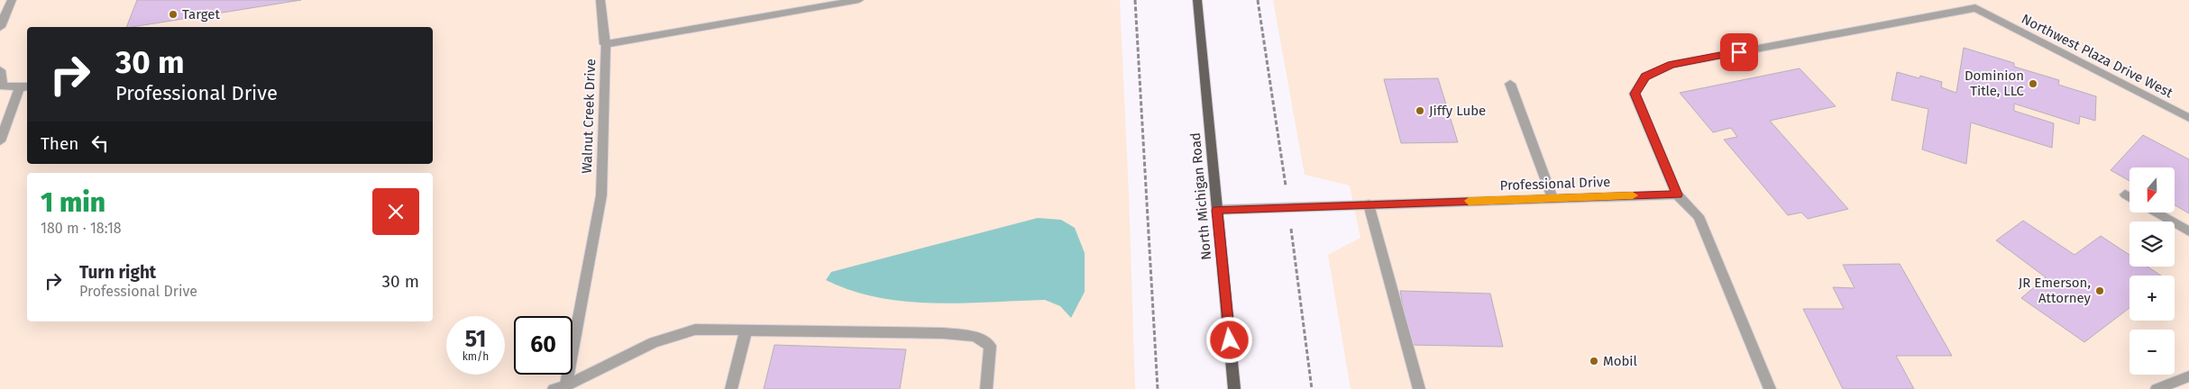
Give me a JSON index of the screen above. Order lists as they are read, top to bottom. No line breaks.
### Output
{"streets":{"main road":["North Michigan Road"],"street":["Northwest Plaza Drive West","Walnut Creek Drive","Professional Drive"]},"crossings":[["Northwest Plaza Drive West","Professional Drive"],["Professional Drive","North Michigan Road"]],"places":["Target","Dominion Title, LLC","Jiffy Lube","JR Emerson, Attorney","Mobil"],"north":"bottom","page":{"turn":["30 m","Professional Drive"],"then":"Then","map_buttons":["+","−"],"heading":["1 min","180 m · 18:18"],"list":[{"name":"Turn right","note":"Professional Drive","value":"30 m"}],"speed":"51 km/h","limit":"60"}}
